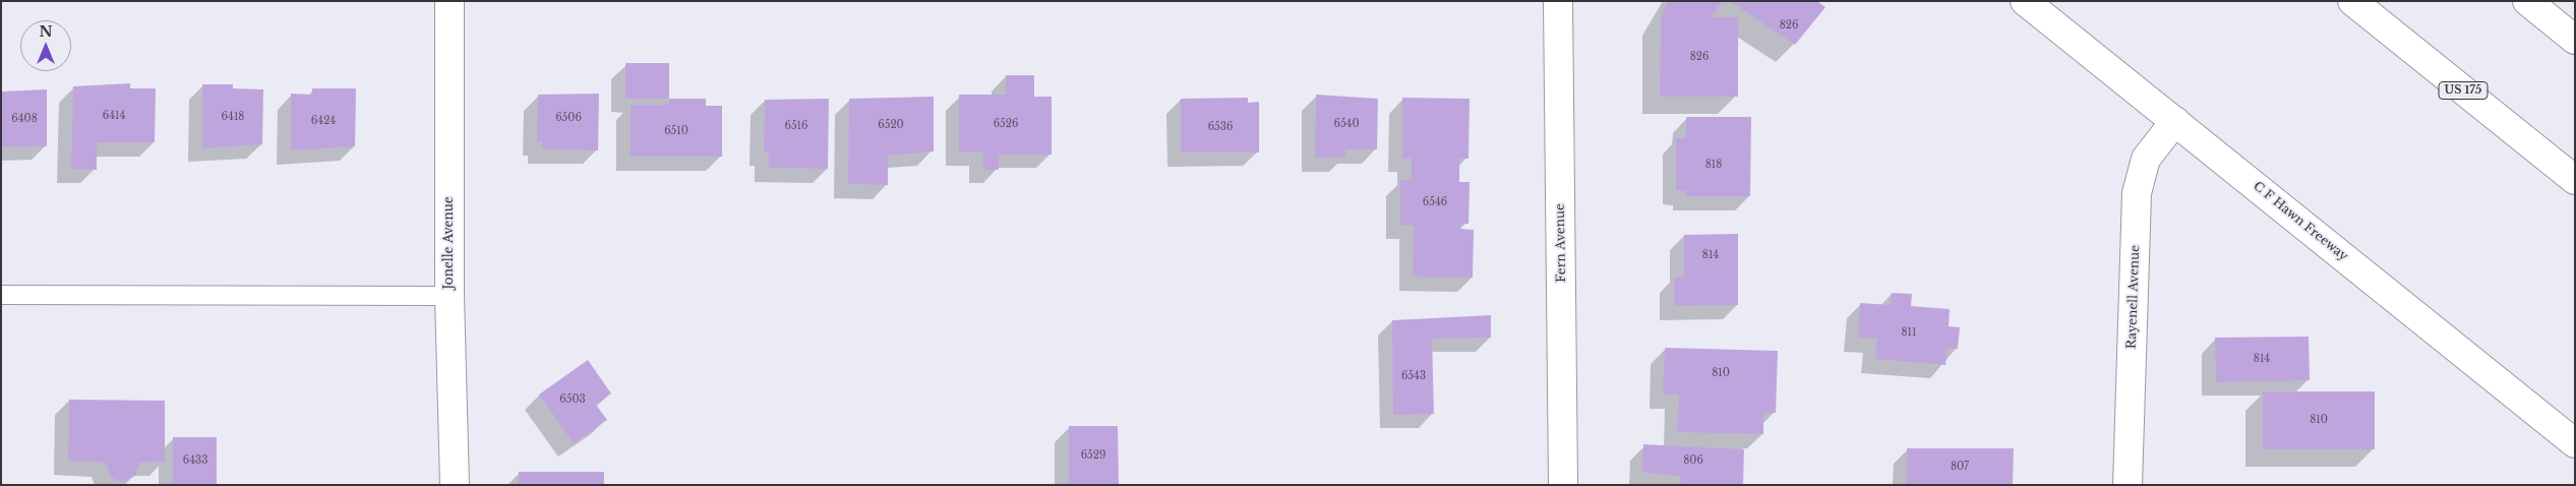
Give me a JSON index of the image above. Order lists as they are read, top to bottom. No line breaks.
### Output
{"streets":{"main road":["US 175","C F Hawn Freeway","Jonelle Avenue","Fern Avenue","Rayenell Avenue"]},"crossings":[["C F Hawn Freeway","Rayenell Avenue"]],"house_numbers":["826","826","6414","6418","6506","6408","6424","6526","6540","6520","6516","6536","6510","818","6546","814","811","814","810","6543","6503","810","6529","6433","806","807"],"north":"top"}
